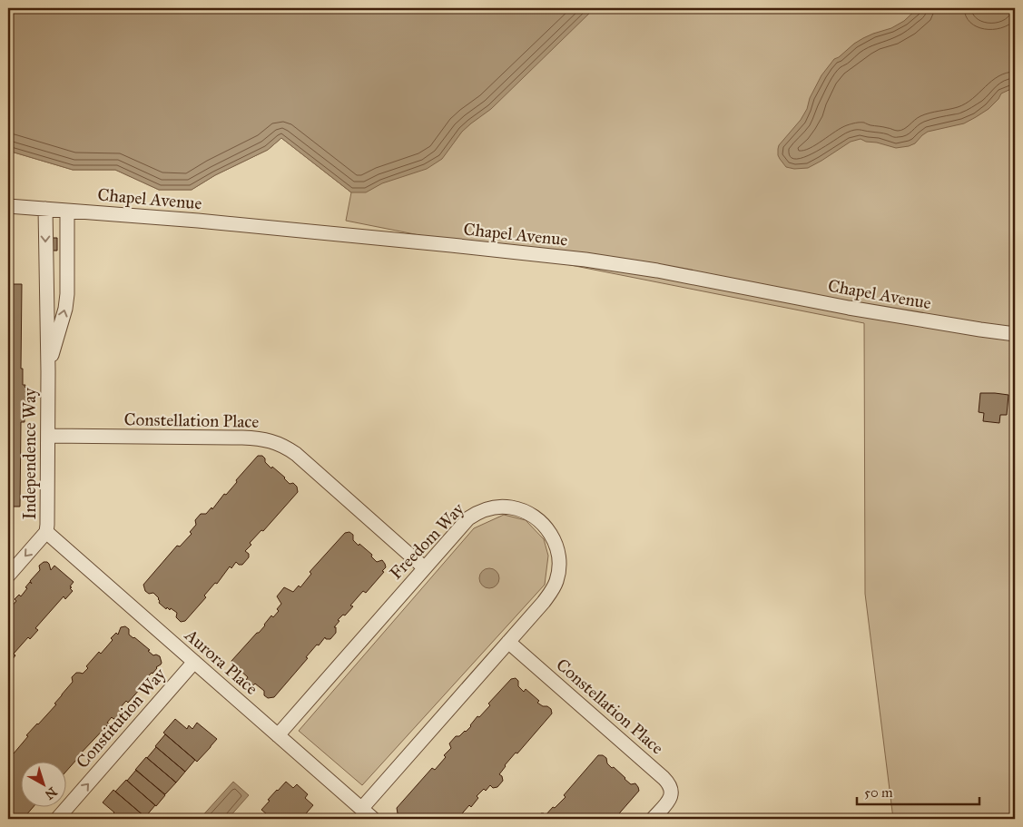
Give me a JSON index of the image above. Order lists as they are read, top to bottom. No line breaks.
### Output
{"streets":{"street":["Chapel Avenue","Constellation Place","Independence Way","Freedom Way","Aurora Place","Constitution Way"]},"crossings":[["Chapel Avenue","Independence Way"],["Constellation Place","Independence Way"],["Constellation Place","Freedom Way"],["Independence Way","Aurora Place"],["Freedom Way","Aurora Place"],["Aurora Place","Constitution Way"]],"one_way":["Constitution Way"],"scale_bar":"50 m","north":"bottom right"}
